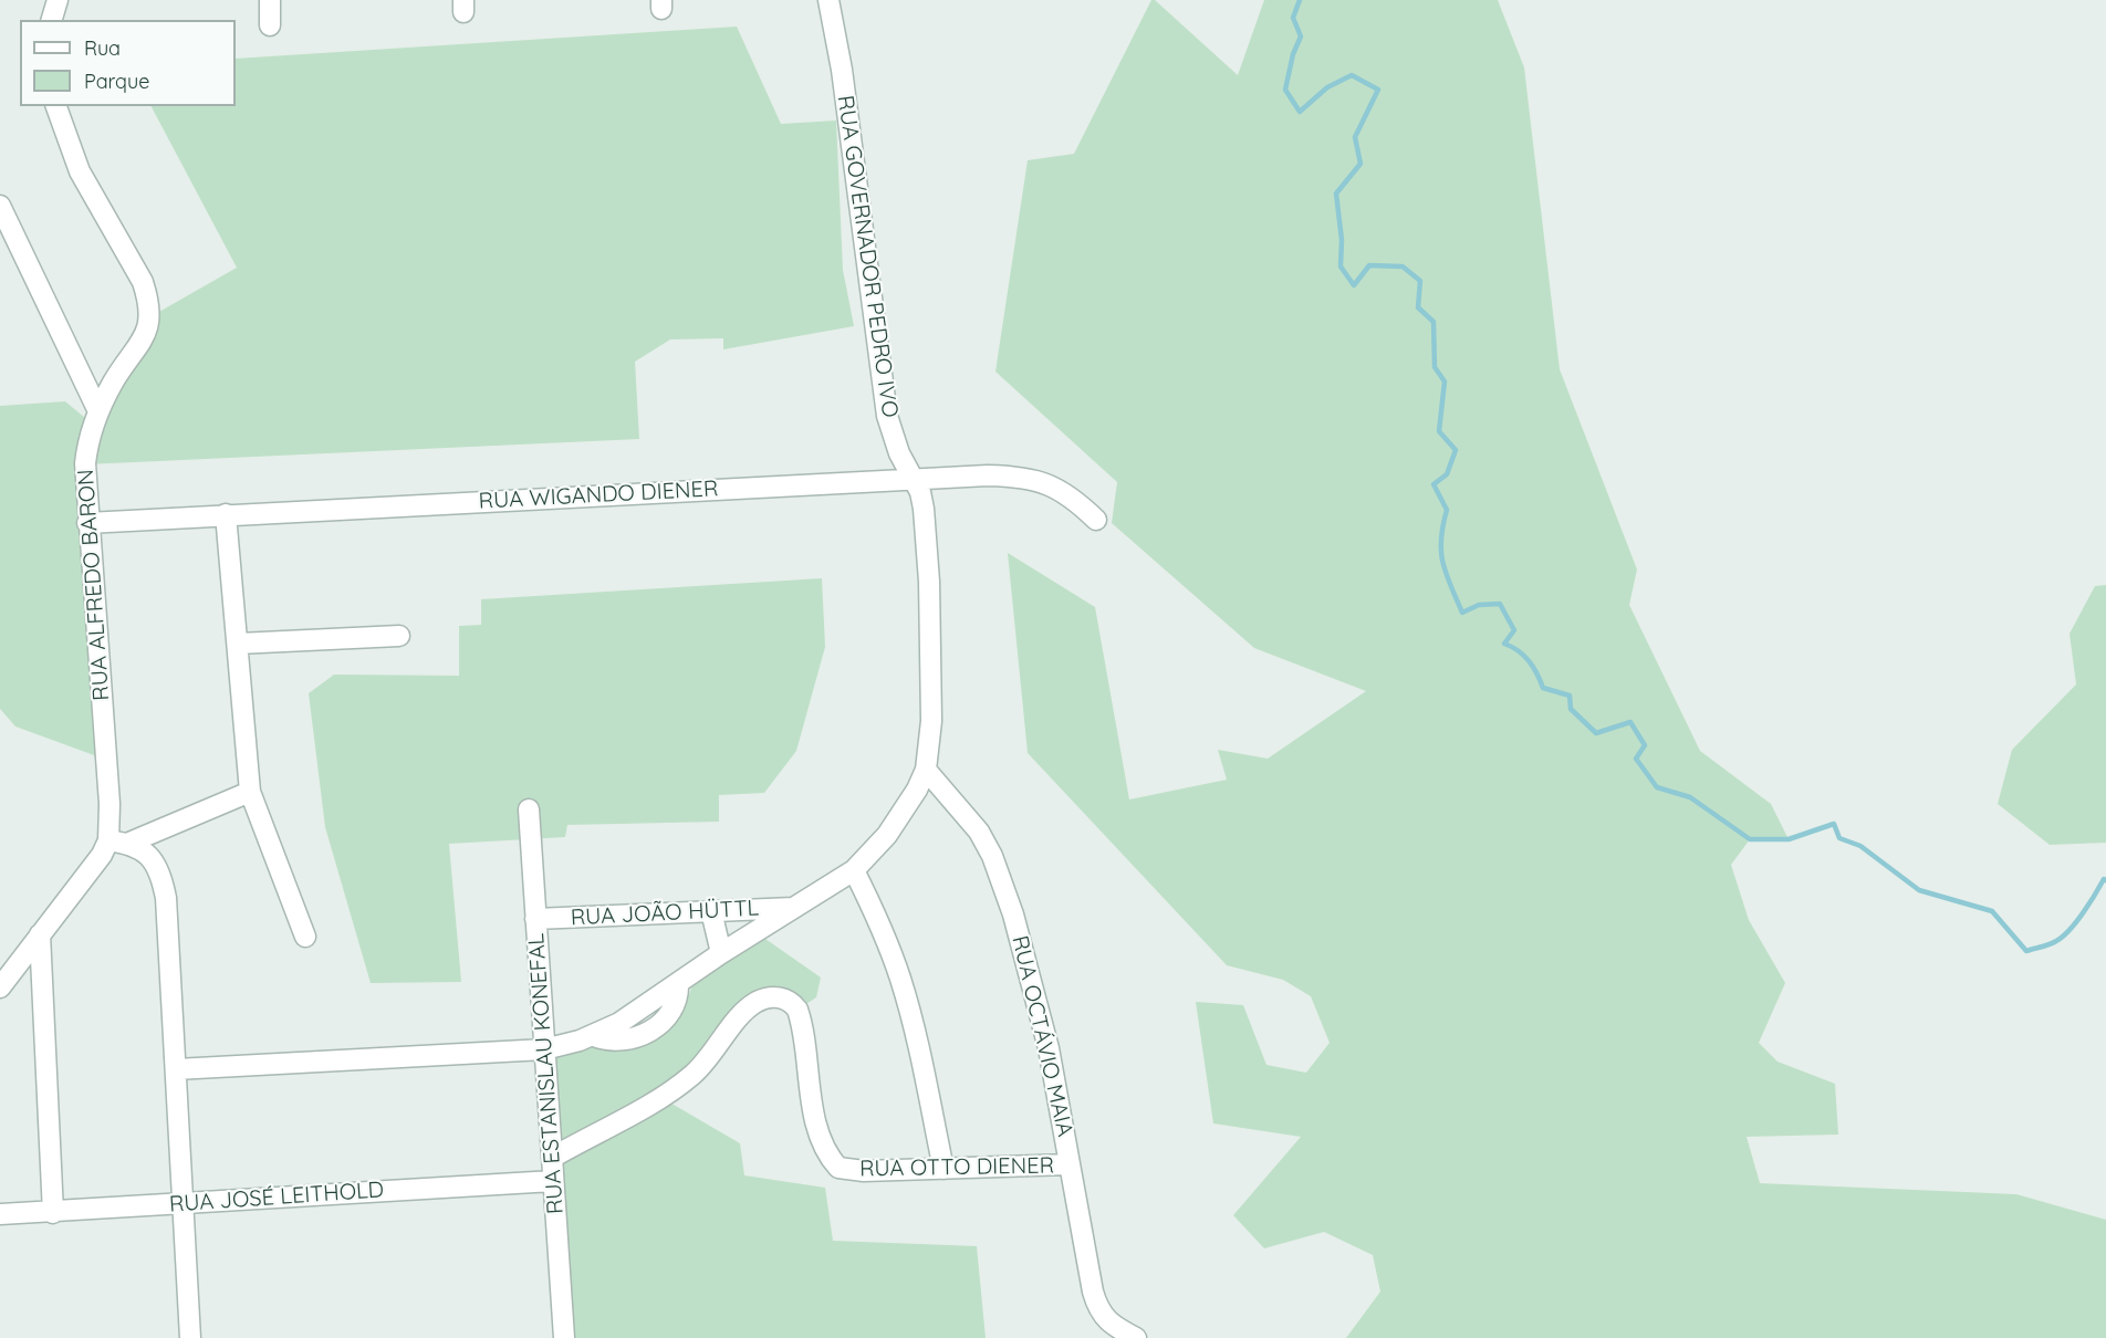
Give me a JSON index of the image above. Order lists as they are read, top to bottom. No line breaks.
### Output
{"streets":{"street":["RUA GOVERNADOR PEDRO IVO","RUA WIGANDO DIENER","RUA ALFREDO BARON","RUA JOÃO HÜTTL","RUA OCTÁVIO MAIA","RUA ESTANISLAU KONEFAL","RUA OTTO DIENER","RUA JOSÉ LEITHOLD"]},"crossings":[["RUA GOVERNADOR PEDRO IVO","RUA WIGANDO DIENER"],["RUA GOVERNADOR PEDRO IVO","RUA JOÃO HÜTTL"],["RUA GOVERNADOR PEDRO IVO","RUA OCTÁVIO MAIA"],["RUA GOVERNADOR PEDRO IVO","RUA ESTANISLAU KONEFAL"],["RUA WIGANDO DIENER","RUA ALFREDO BARON"],["RUA JOÃO HÜTTL","RUA ESTANISLAU KONEFAL"],["RUA OCTÁVIO MAIA","RUA OTTO DIENER"],["RUA ESTANISLAU KONEFAL","RUA OTTO DIENER"],["RUA ESTANISLAU KONEFAL","RUA JOSÉ LEITHOLD"]],"legend":["Rua","Parque"]}
